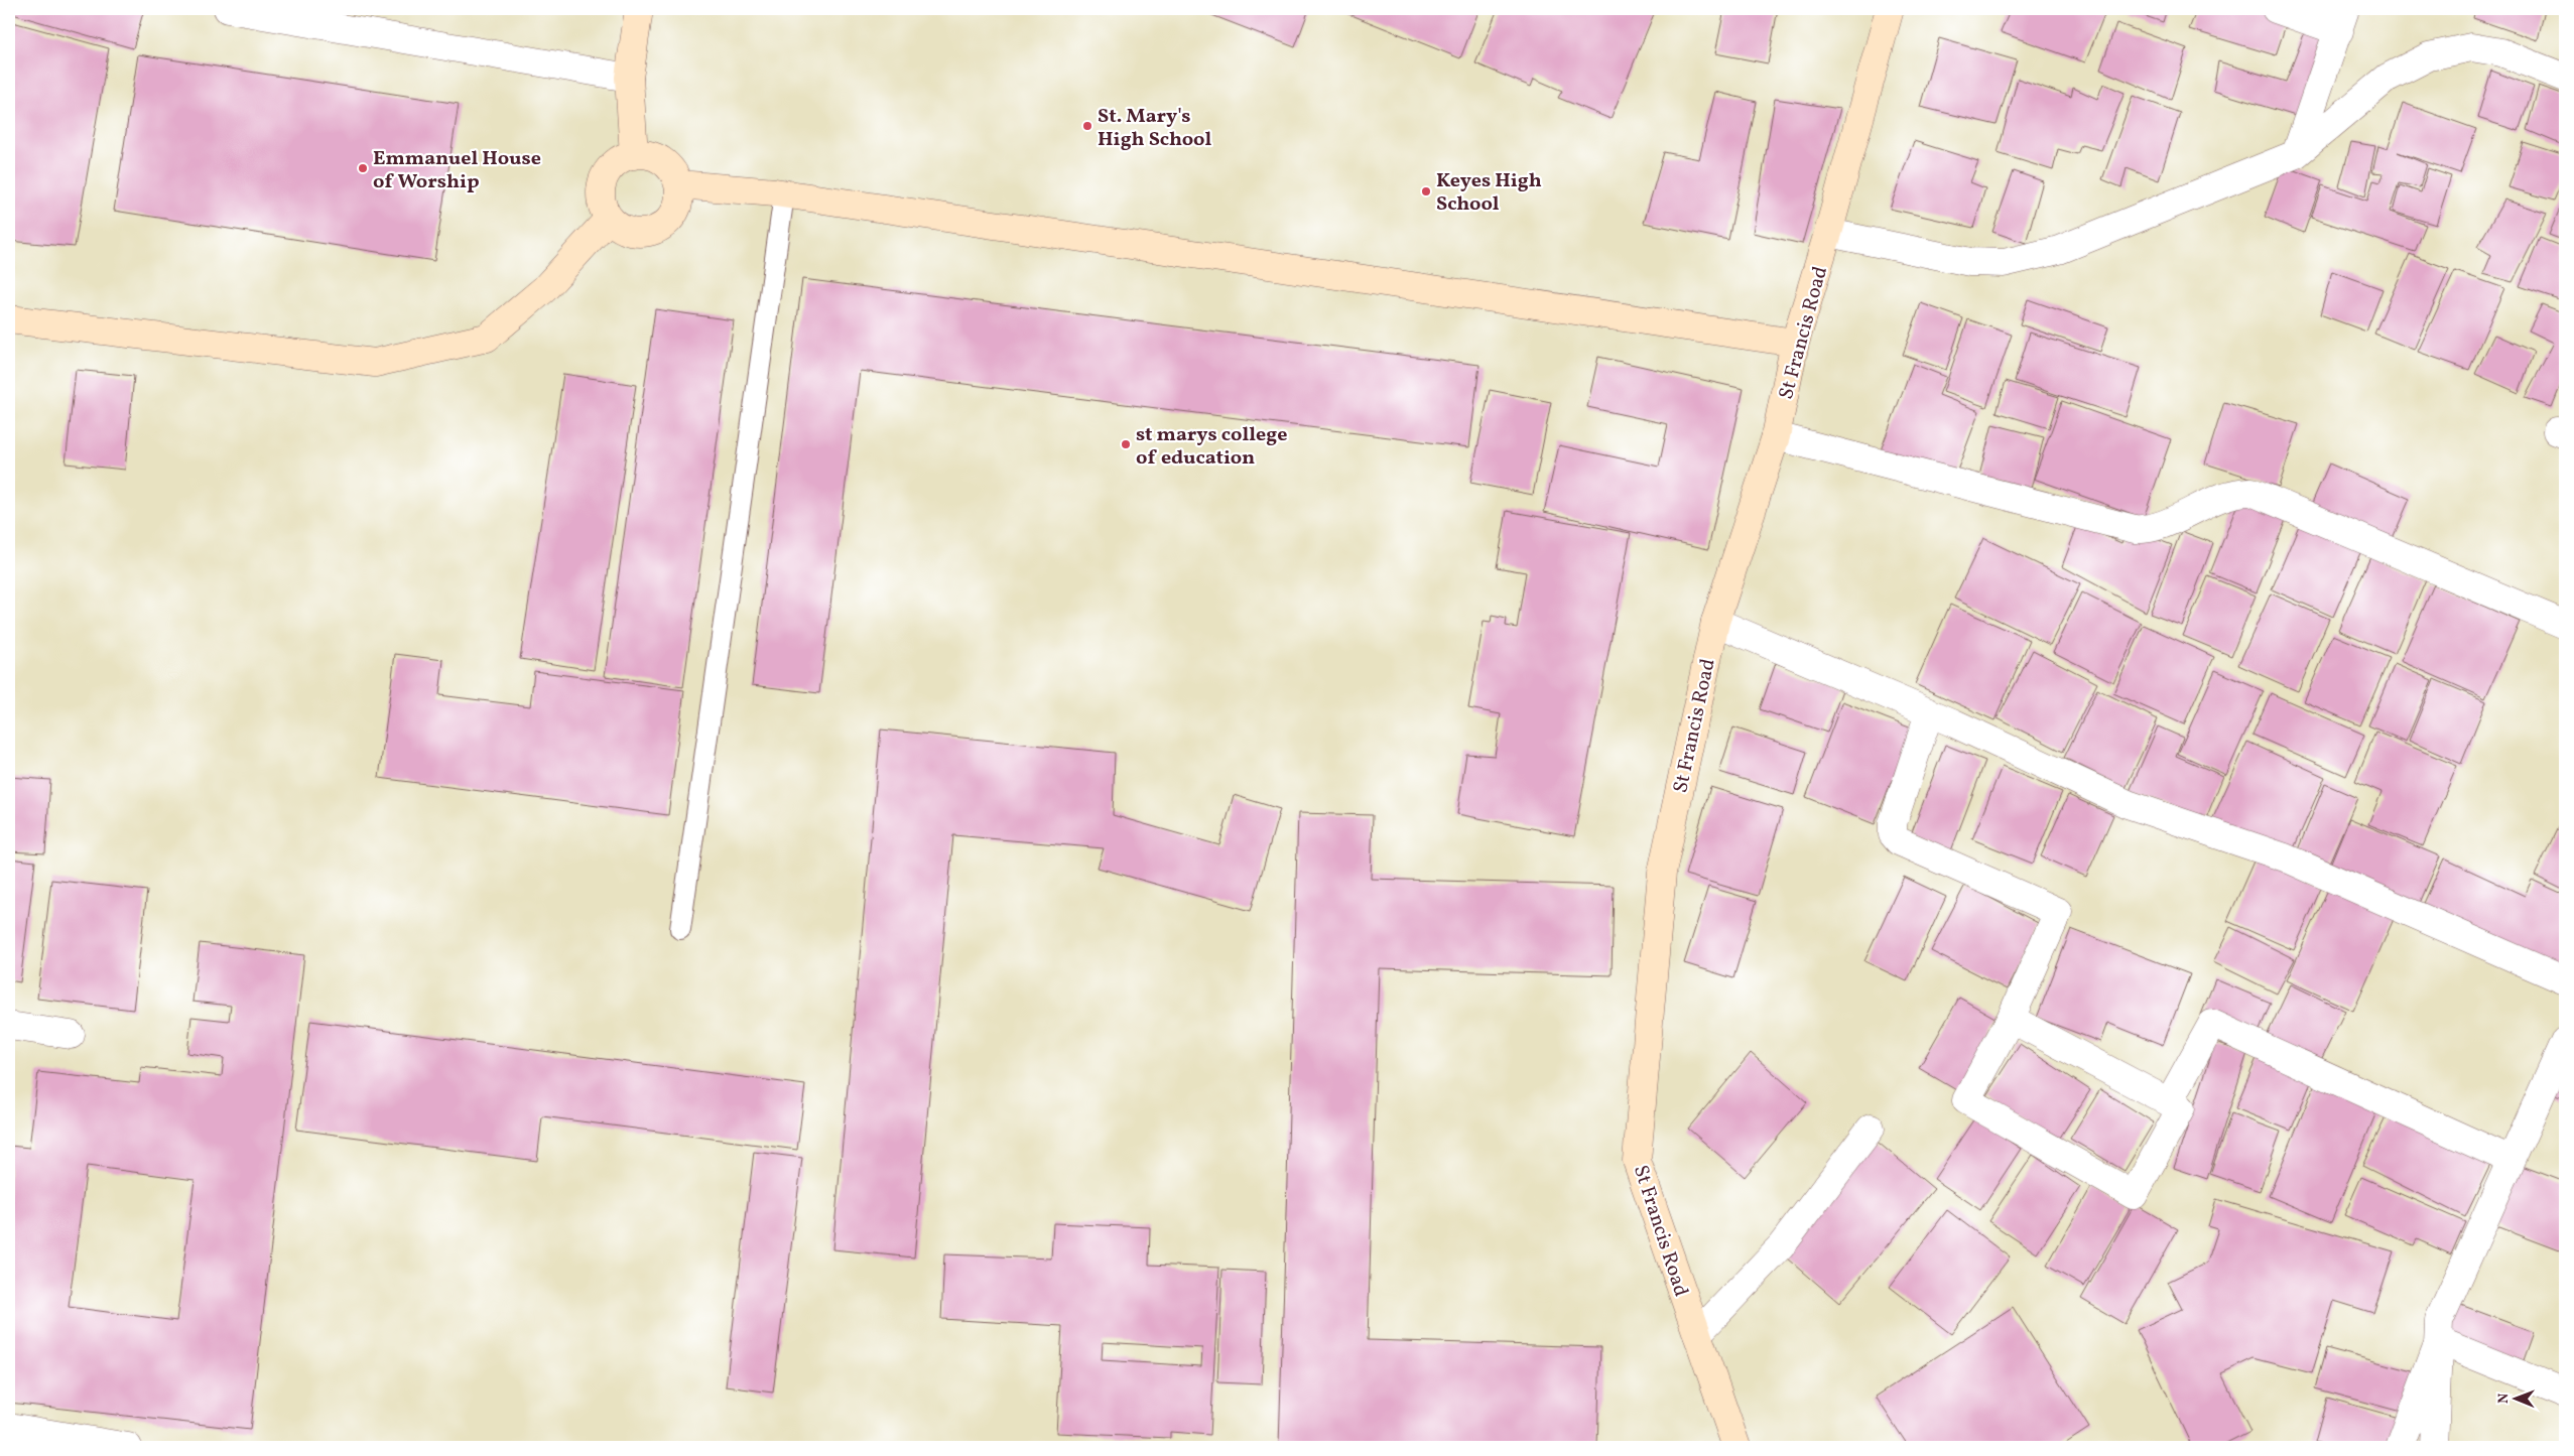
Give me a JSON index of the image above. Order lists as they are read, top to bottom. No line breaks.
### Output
{"streets":{"street":["St Francis Road"]},"places":["St. Mary's High School","Emmanuel House of Worship","Keyes High School","st marys college of education"],"north":"left"}
